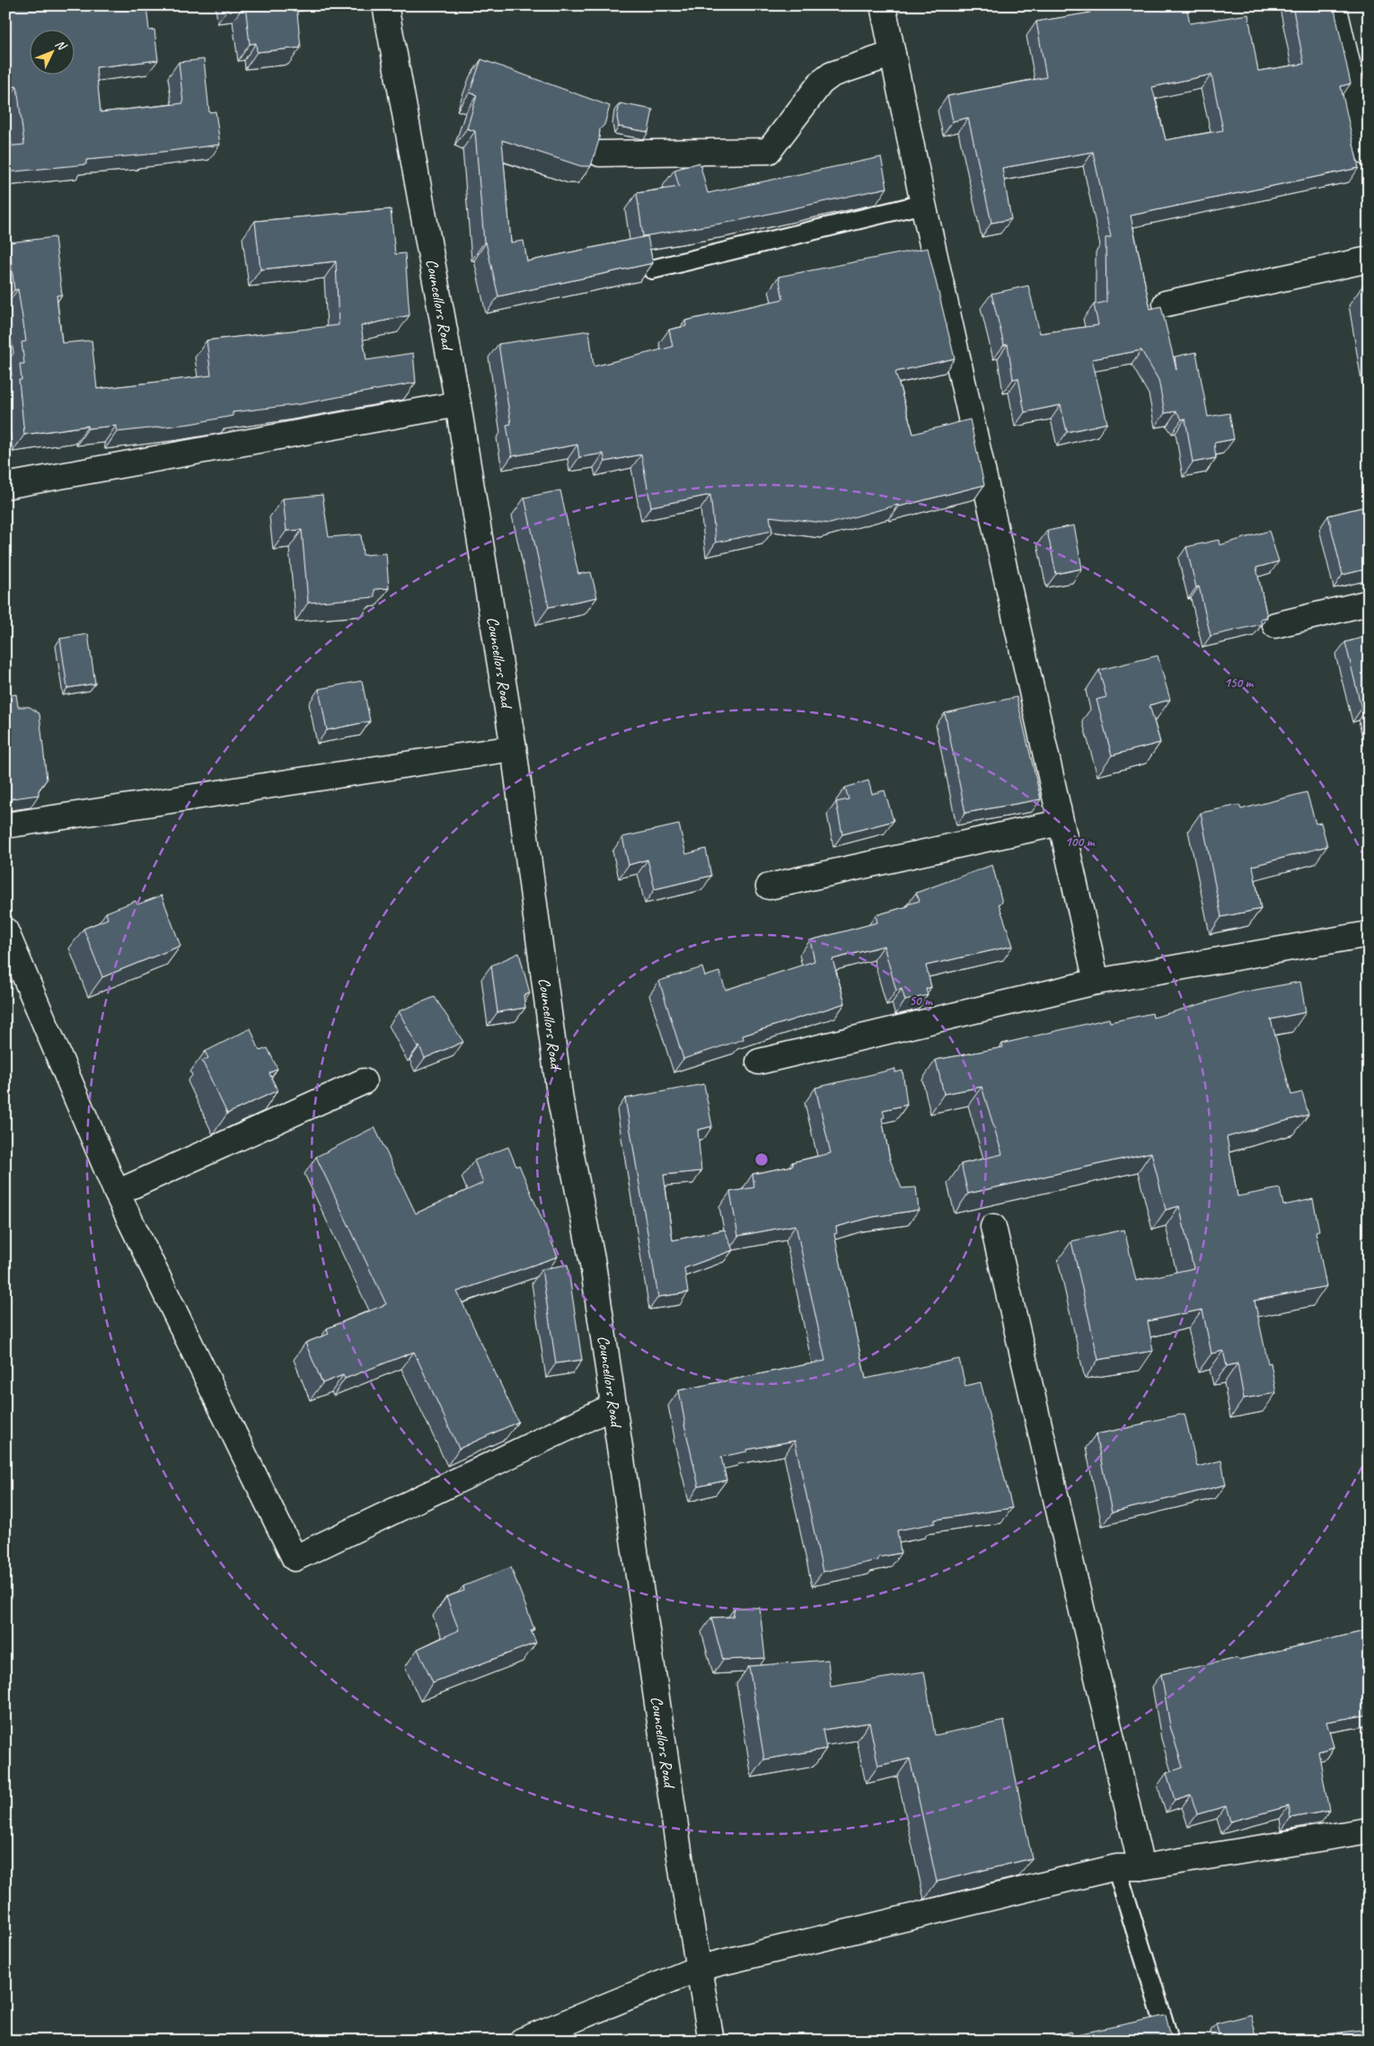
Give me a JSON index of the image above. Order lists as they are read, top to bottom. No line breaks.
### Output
{"streets":{"street":["Councellors Road"]},"north":"top right","rings":["150 m","100 m","50 m"]}
